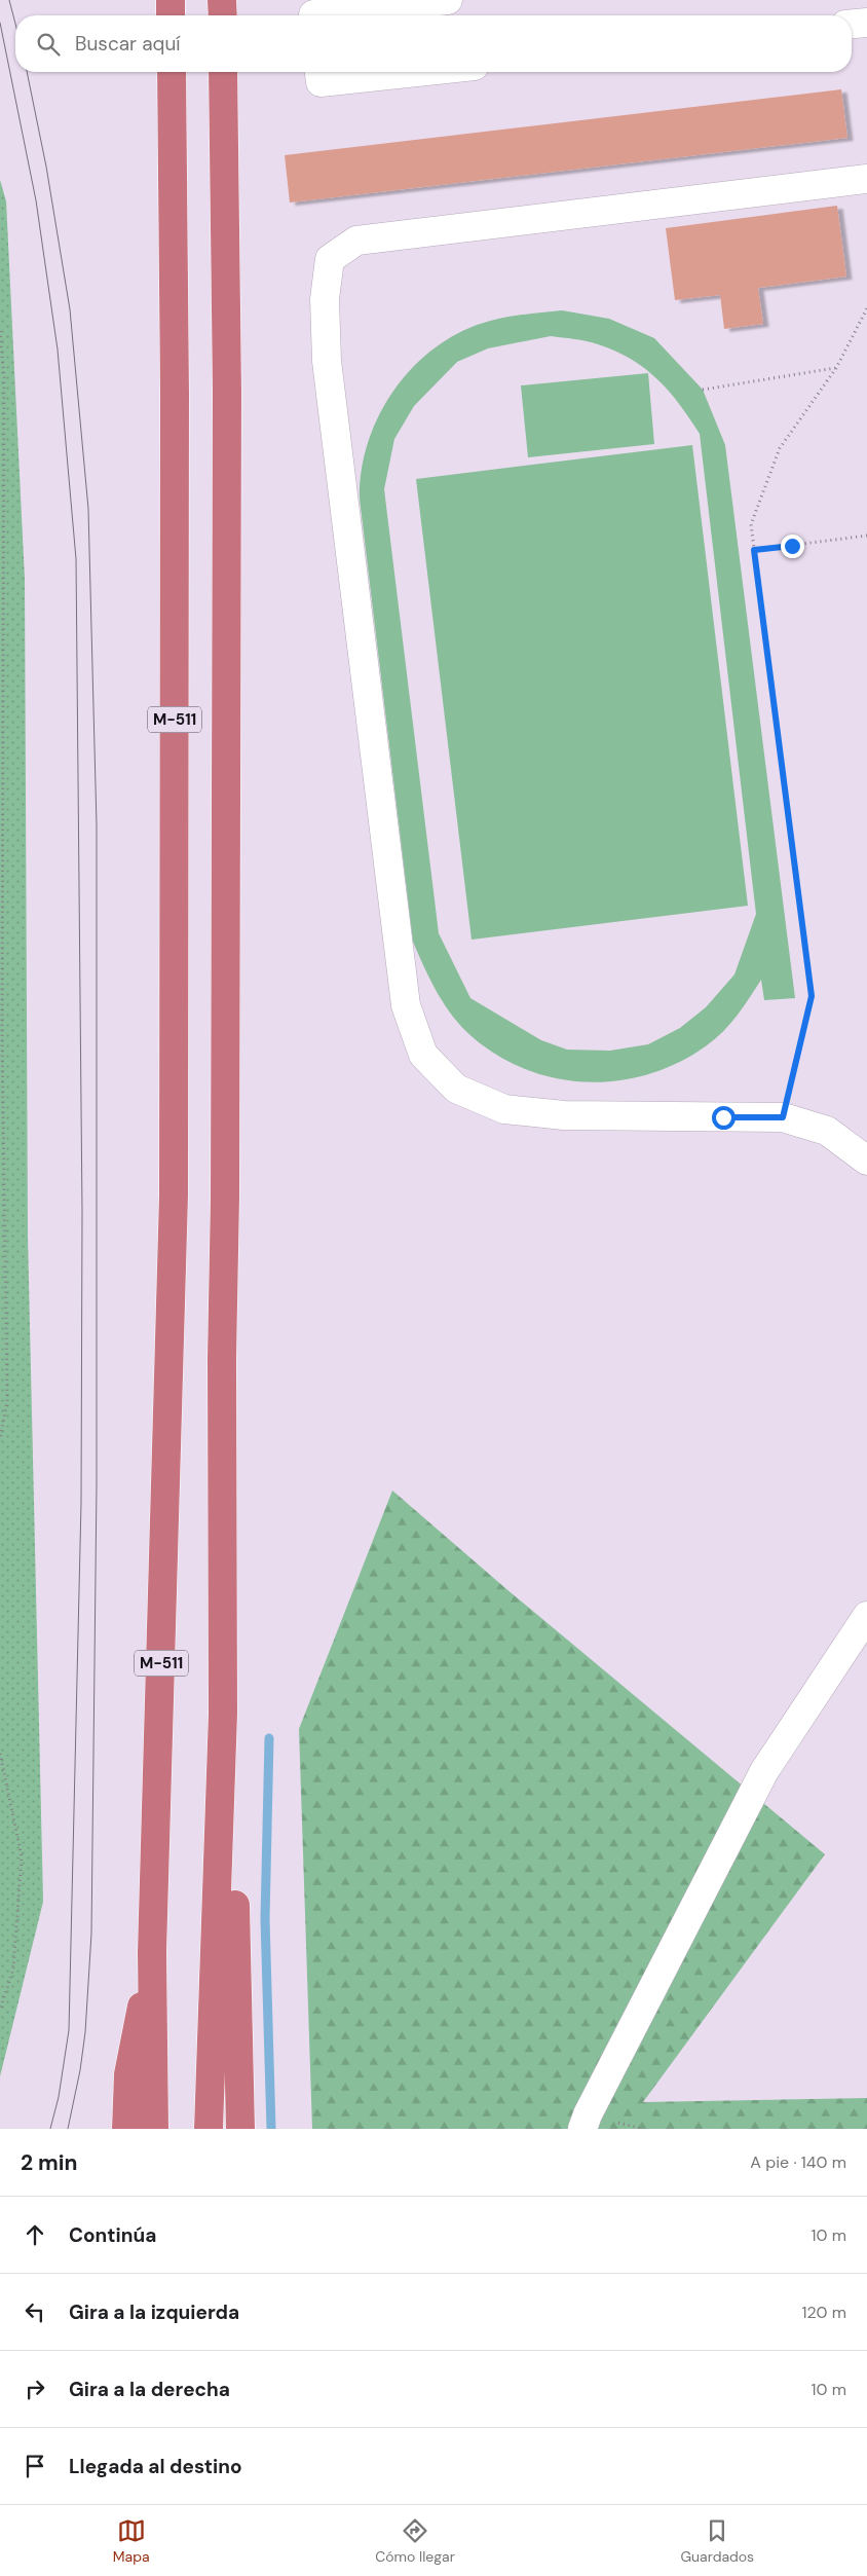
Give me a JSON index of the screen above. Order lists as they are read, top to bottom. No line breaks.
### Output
{"streets":{"highway":["M-511"]},"page":{"search":"Buscar aquí","heading":["2 min","A pie · 140 m"],"list":[["Continúa","10 m"],["Gira a la izquierda","120 m"],["Gira a la derecha","10 m"],"Llegada al destino"],"nav":["Mapa","Cómo llegar","Guardados"]}}
